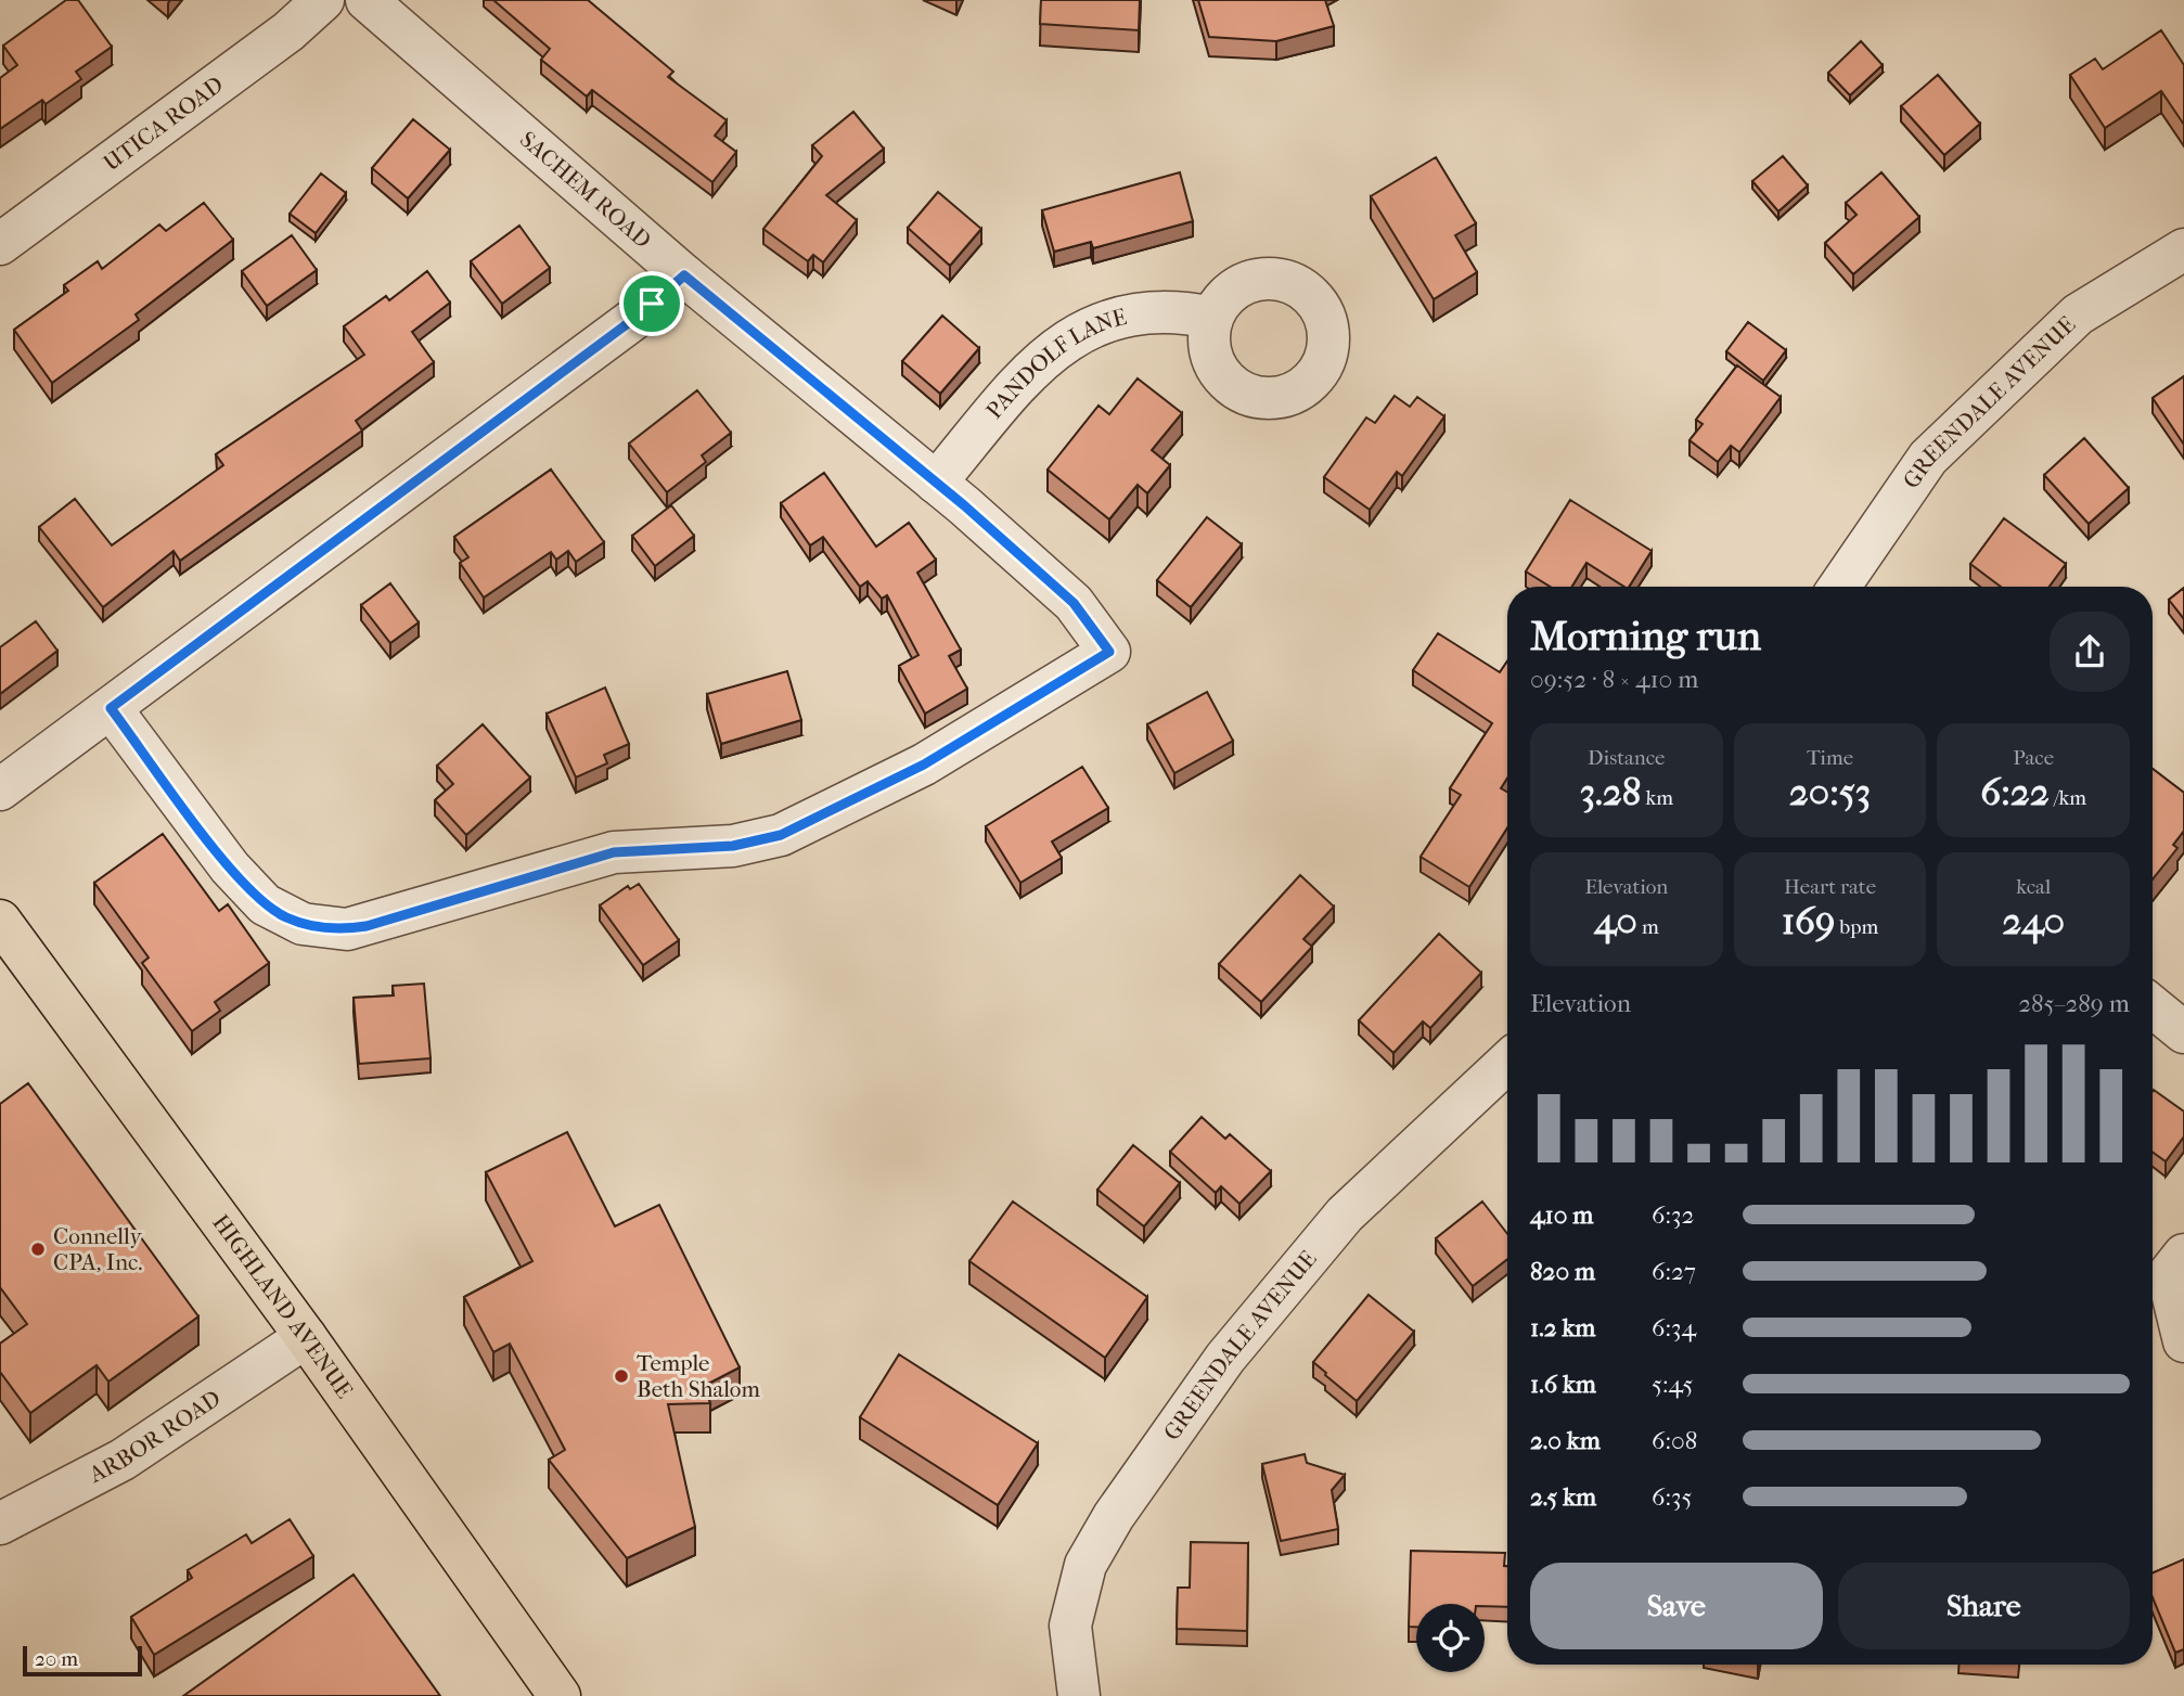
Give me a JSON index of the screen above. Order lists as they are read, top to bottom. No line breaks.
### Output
{"streets":{"main road":["HIGHLAND AVENUE"],"street":["UTICA ROAD","SACHEM ROAD","PANDOLF LANE","GREENDALE AVENUE","ARBOR ROAD"]},"crossings":[["SACHEM ROAD","PANDOLF LANE"],["HIGHLAND AVENUE","ARBOR ROAD"]],"places":["Connelly CPA, Inc.","Temple Beth Shalom"],"scale_bar":"20 m","page":{"heading":["Morning run","09:52 · 8 × 410 m"],"stats":[["Distance","3.28 km"],["Time","20:53"],["Pace","6:22 /km"],["Elevation","40 m"],["Heart rate","169 bpm"],["kcal","240"]],"chart":["Elevation","285–289 m"],"list":[{"name":"410 m","note":"6:32"},{"name":"820 m","note":"6:27"},{"name":"1.2 km","note":"6:34"},{"name":"1.6 km","note":"5:45"},{"name":"2.0 km","note":"6:08"},{"name":"2.5 km","note":"6:35"}],"buttons":["Save","Share"],"scale":"20 m"}}
